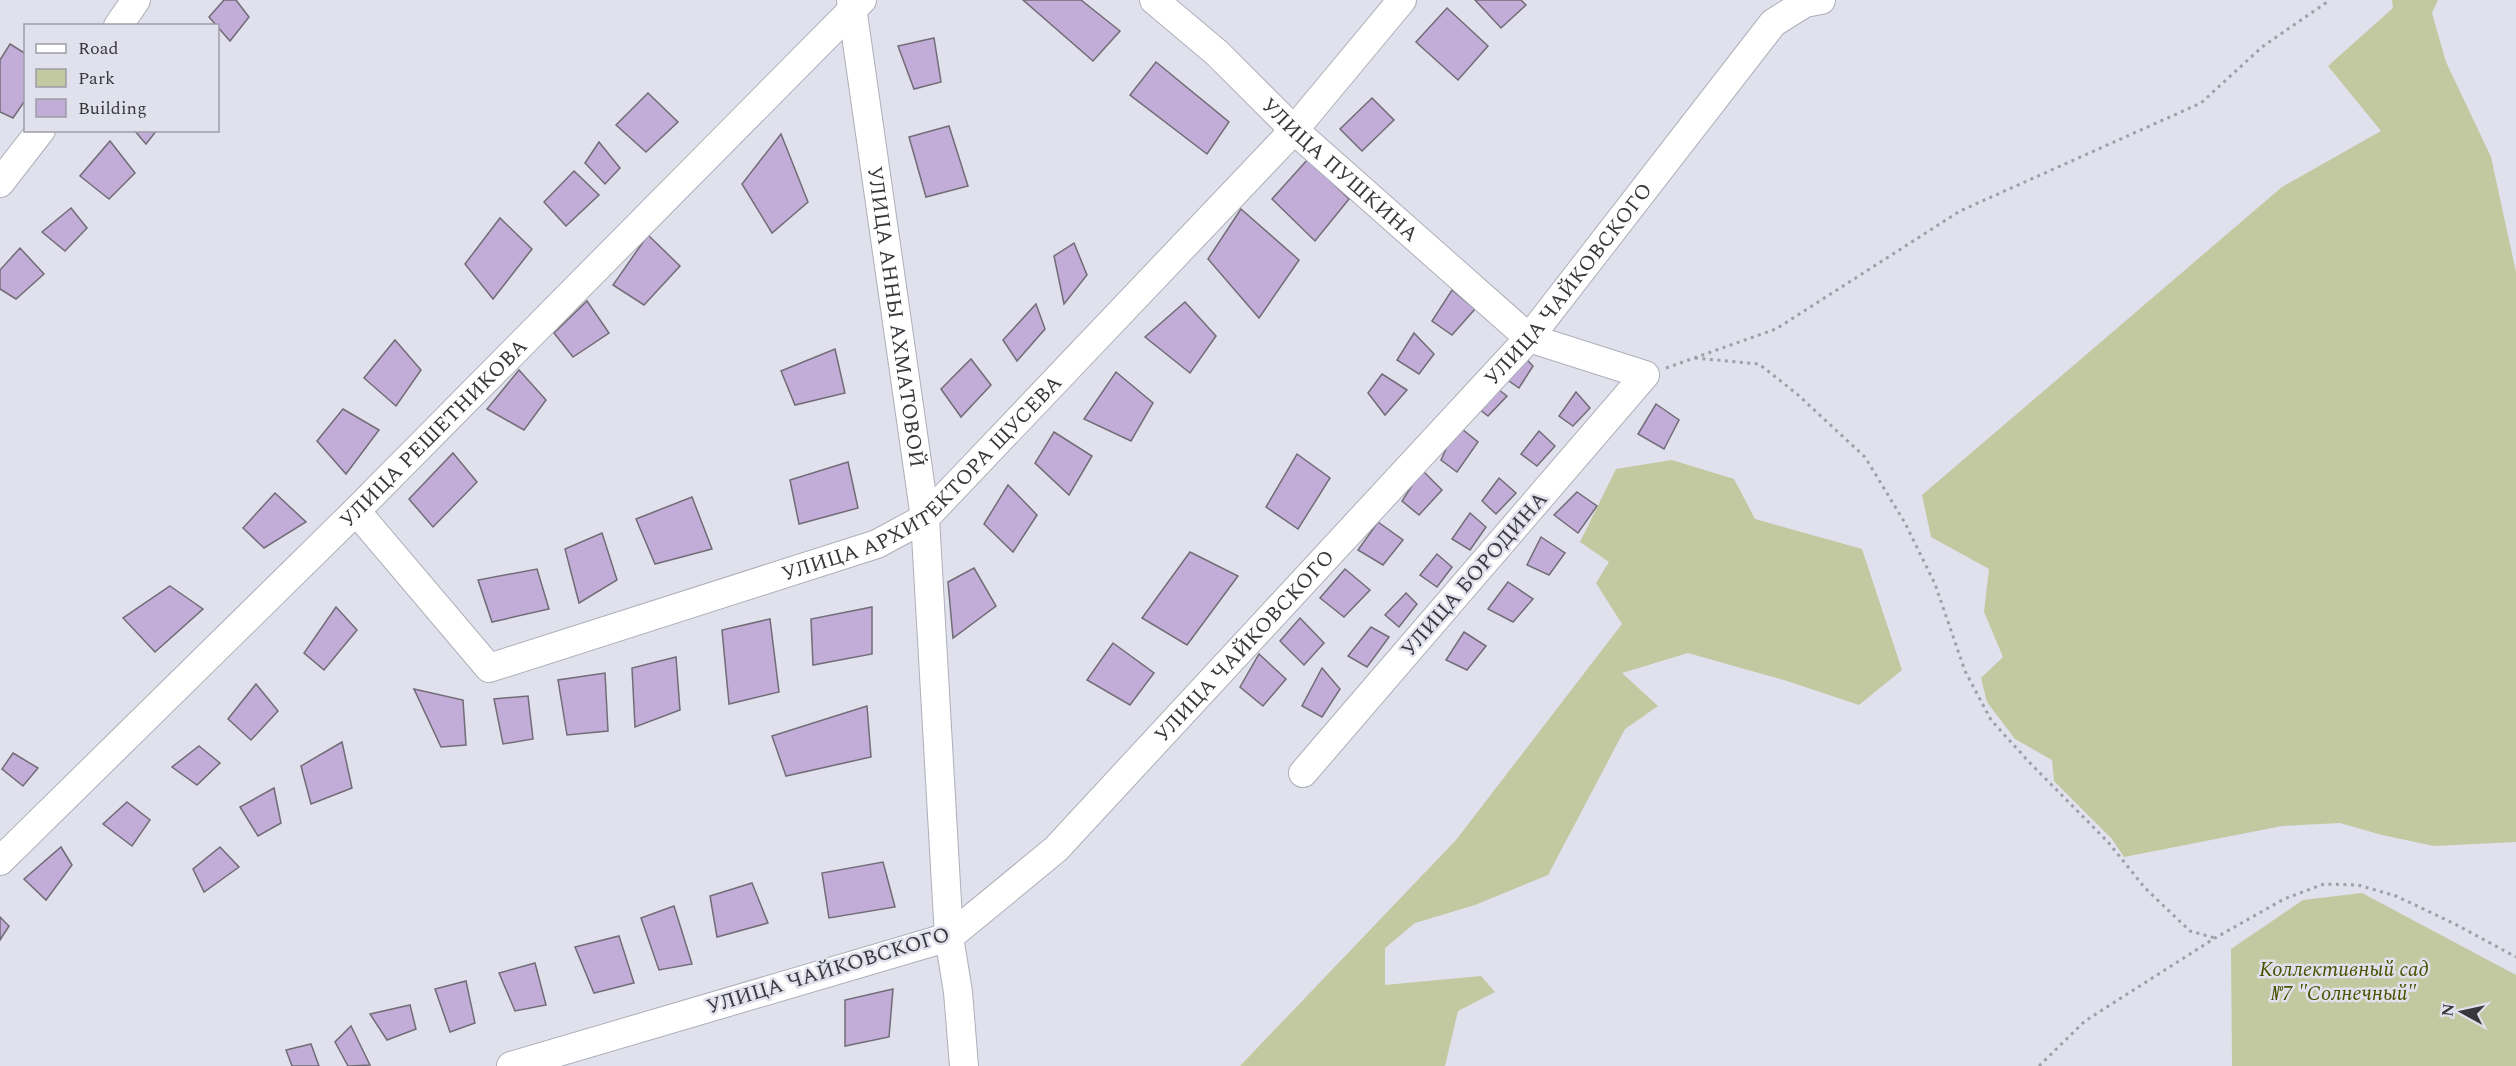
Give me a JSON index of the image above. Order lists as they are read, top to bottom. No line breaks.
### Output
{"streets":{"street":["УЛИЦА ПУШКИНА","УЛИЦА ЧАЙКОВСКОГО","УЛИЦА АННЫ АХМАТОВОЙ","УЛИЦА РЕШЕТНИКОВА","УЛИЦА АРХИТЕКТОРА ЩУСЕВА","УЛИЦА БОРОДИНА"]},"crossings":[["УЛИЦА ПУШКИНА","УЛИЦА ЧАЙКОВСКОГО"],["УЛИЦА ПУШКИНА","УЛИЦА АРХИТЕКТОРА ЩУСЕВА"],["УЛИЦА ЧАЙКОВСКОГО","УЛИЦА АННЫ АХМАТОВОЙ"],["УЛИЦА АННЫ АХМАТОВОЙ","УЛИЦА РЕШЕТНИКОВА"],["УЛИЦА АННЫ АХМАТОВОЙ","УЛИЦА АРХИТЕКТОРА ЩУСЕВА"],["УЛИЦА РЕШЕТНИКОВА","УЛИЦА АРХИТЕКТОРА ЩУСЕВА"]],"parks":["Коллективный сад №7 \"Солнечный\""],"legend":["Road","Park","Building"],"north":"left"}
